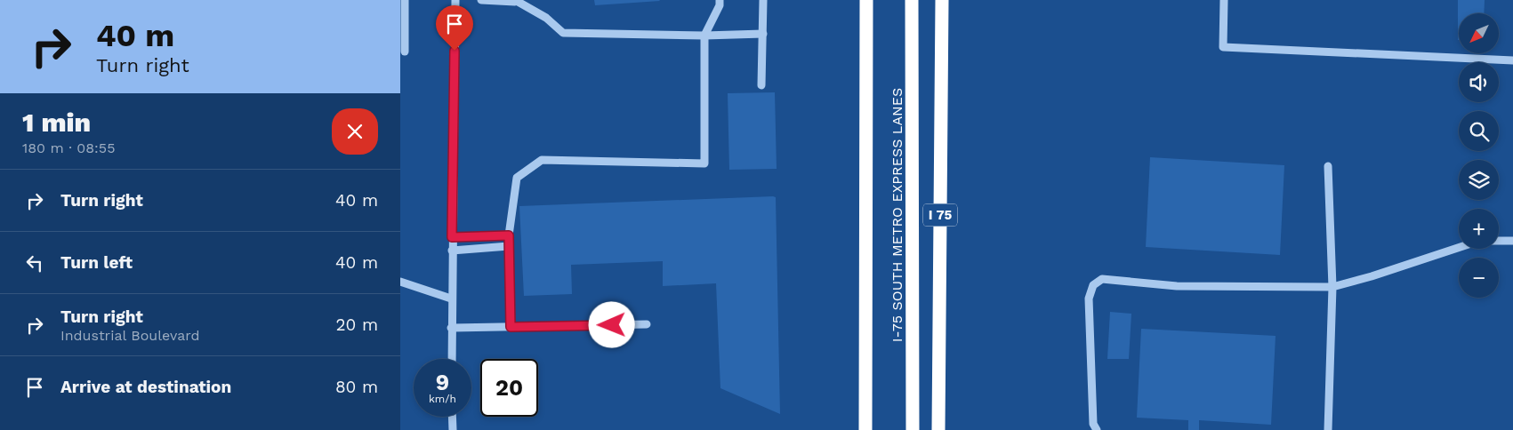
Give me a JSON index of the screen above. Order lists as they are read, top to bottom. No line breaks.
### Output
{"streets":{"highway":["I-75 SOUTH METRO EXPRESS LANES","I 75"]},"north":"bottom left","page":{"turn":["40 m","Turn right"],"map_buttons":["+","−"],"heading":["1 min","180 m · 08:55"],"list":[{"name":"Turn right","value":"40 m"},{"name":"Turn left","value":"40 m"},{"name":"Turn right","note":"Industrial Boulevard","value":"20 m"},{"name":"Arrive at destination","value":"80 m"}],"speed":"9 km/h","limit":"20"}}
